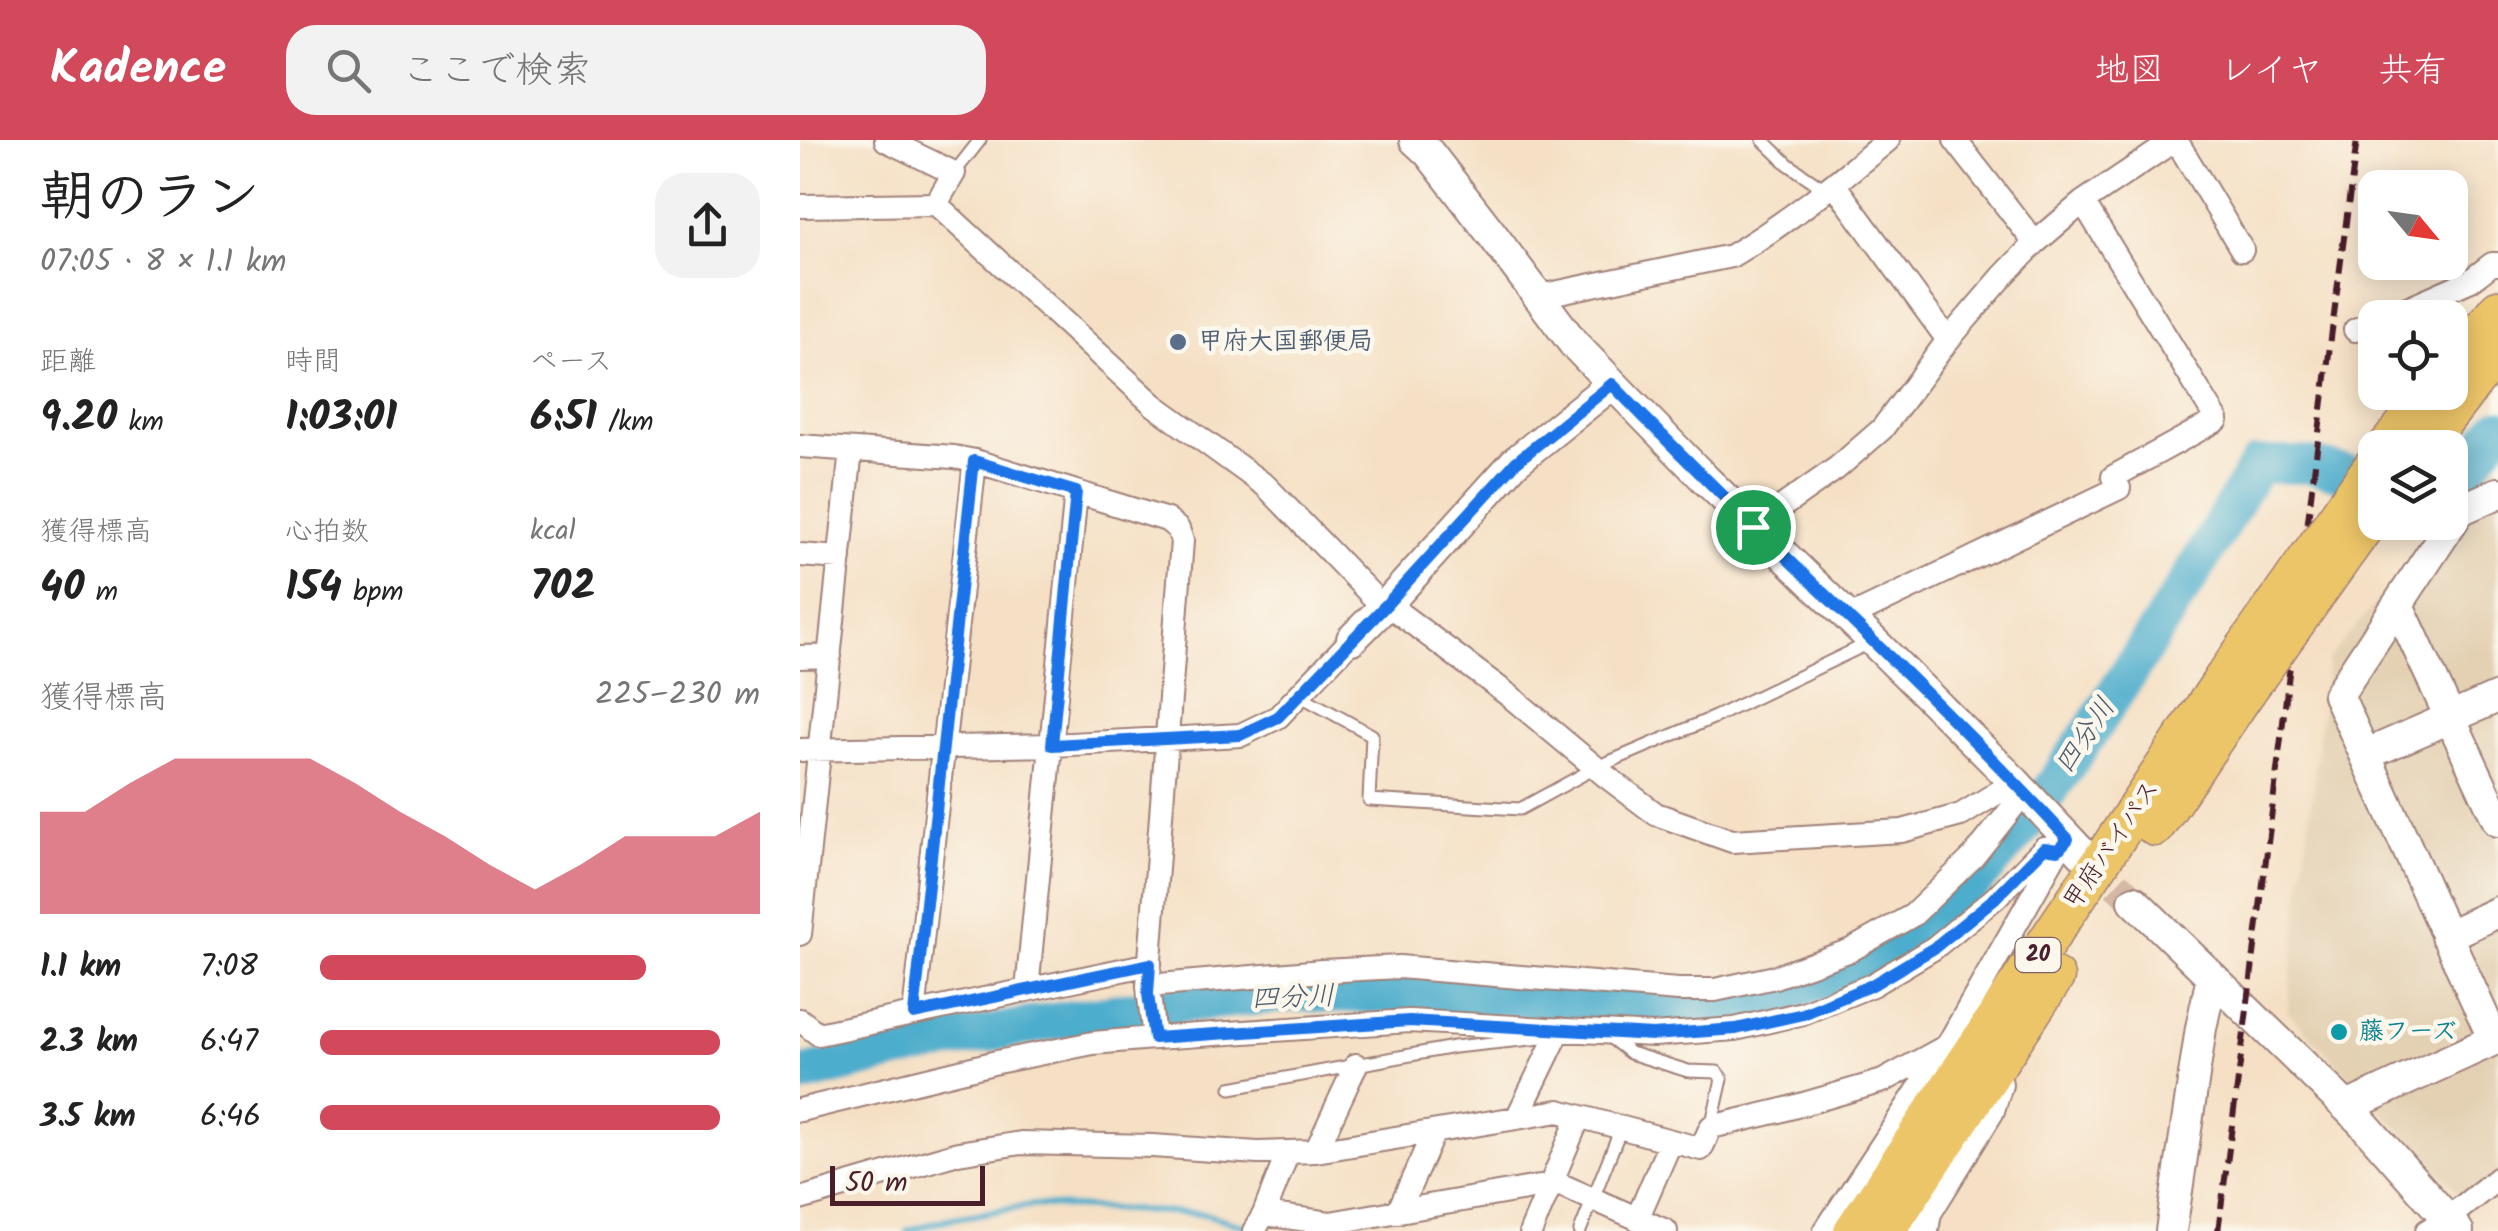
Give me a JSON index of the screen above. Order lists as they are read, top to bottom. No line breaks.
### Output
{"streets":{"highway":["甲府バイパス","20"]},"water":["四分川"],"places":["甲府大国郵便局","藤フーズ"],"scale_bar":"50 m","north":"bottom right","page":{"header":"Kadence","search":"ここで検索","nav":["地図","レイヤ","共有"],"heading":["朝のラン","07:05 · 8 × 1.1 km"],"stats":[["距離","9.20 km"],["時間","1:03:01"],["ペース","6:51 /km"],["獲得標高","40 m"],["心拍数","154 bpm"],["kcal","702"]],"chart":["獲得標高","225–230 m"],"list":[{"name":"1.1 km","note":"7:08"},{"name":"2.3 km","note":"6:47"},{"name":"3.5 km","note":"6:46"}],"scale":"50 m"}}
